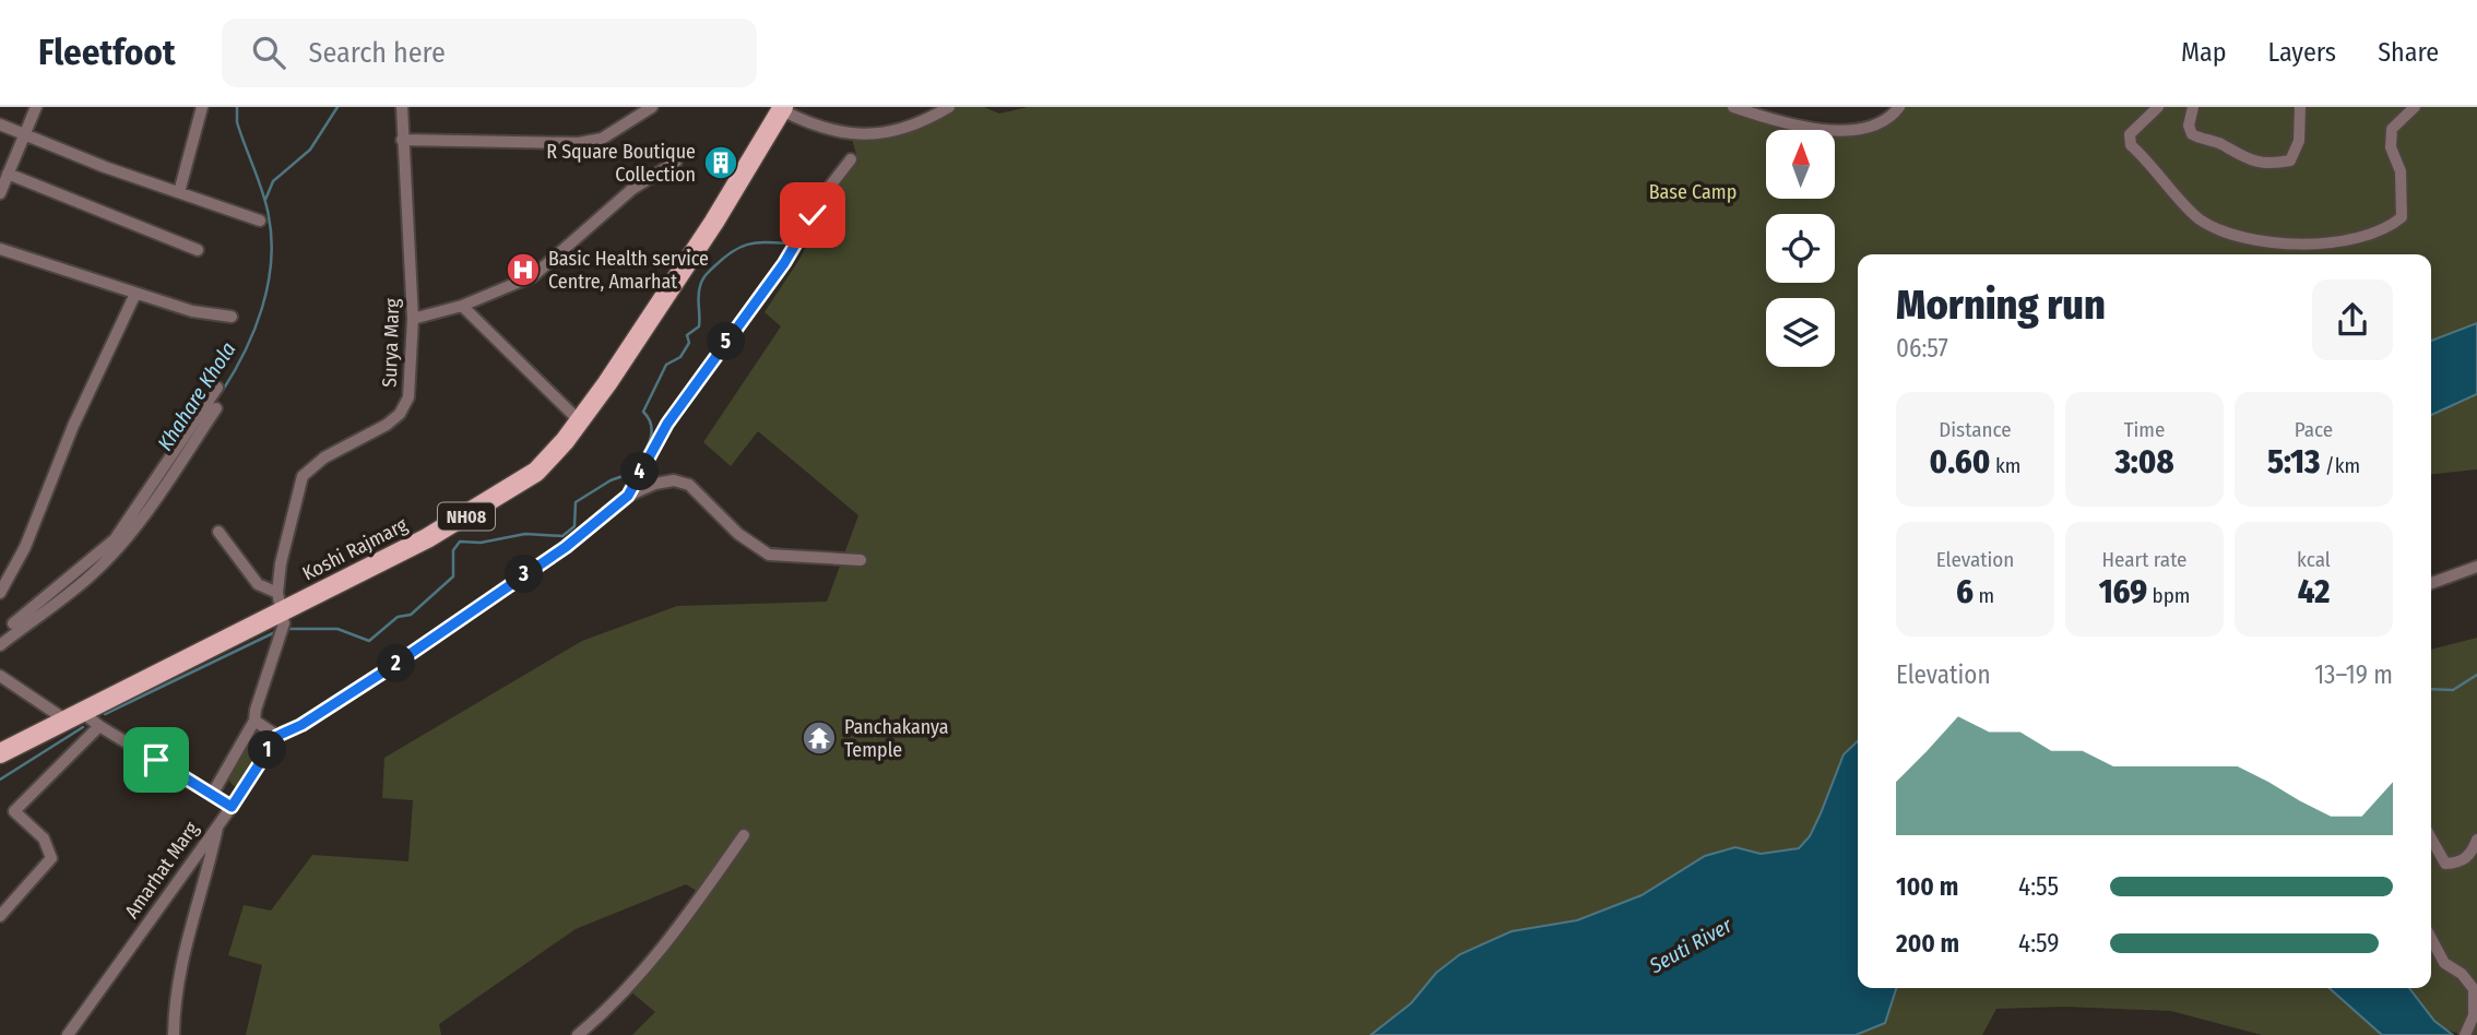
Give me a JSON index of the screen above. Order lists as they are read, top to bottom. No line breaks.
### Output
{"streets":{"main road":["NH08","Koshi Rajmarg"],"street":["Surya Marg","Amarhat Marg"]},"crossings":[["Surya Marg","Koshi Rajmarg"]],"water":["Khahare Khola","Seuti River"],"parks":["Base Camp"],"places":{"building":["R Square Boutique Collection"],"hospital":["Basic Health service Centre, Amarhat"],"temple":["Panchakanya Temple"]},"north":"top","page":{"header":"Fleetfoot","search":"Search here","nav":["Map","Layers","Share"],"heading":["Morning run","06:57"],"pins":["5","4","3","2","1"],"stats":[["Distance","0.60 km"],["Time","3:08"],["Pace","5:13 /km"],["Elevation","6 m"],["Heart rate","169 bpm"],["kcal","42"]],"chart":["Elevation","13–19 m"],"list":[{"name":"100 m","note":"4:55"},{"name":"200 m","note":"4:59"}]}}
